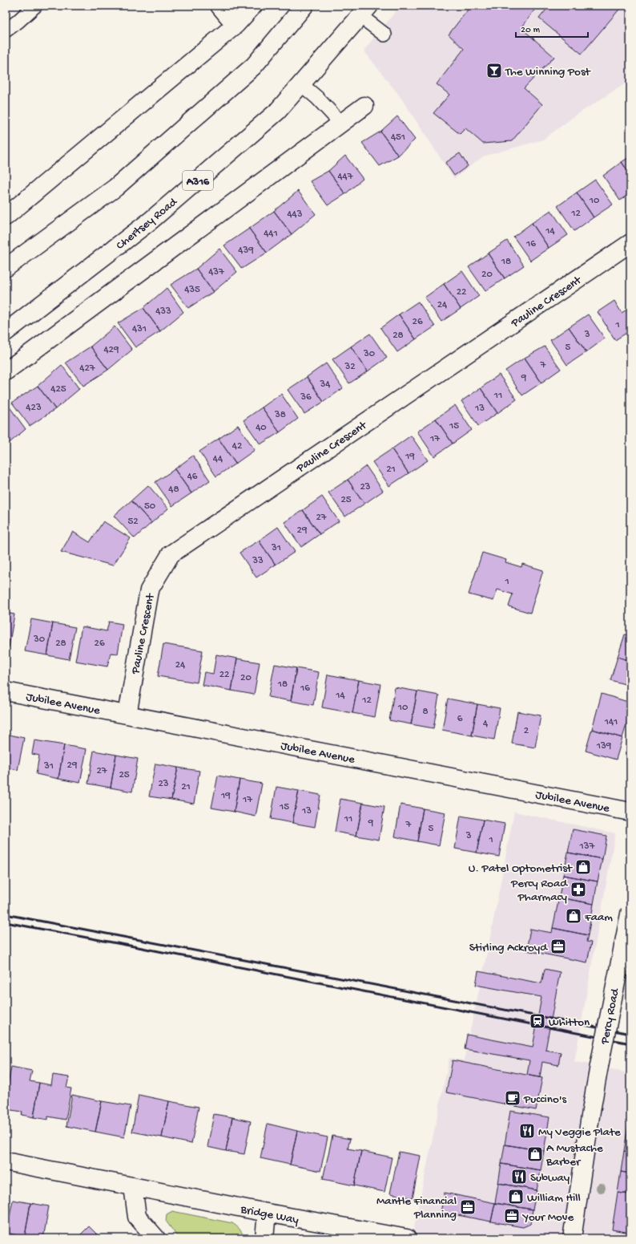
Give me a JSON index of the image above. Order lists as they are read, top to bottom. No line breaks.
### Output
{"streets":{"main road":["A316","Chertsey Road","Pauline Crescent","Jubilee Avenue","Percy Road","Bridge Way"]},"crossings":[["Pauline Crescent","Jubilee Avenue"]],"places":{"bar":["The Winning Post"],"shop":["U. Patel Optometrist","Faam","A Mustache Barber","William Hill"],"pharmacy":["Percy Road Pharmacy"],"office":["Stirling Ackroyd","Mantle Financial Planning","Your Move"],"station":["Whitton"],"cafe":["Puccino's"],"restaurant":["My Veggie Plate","Subway"]},"house_numbers":["451","447","10","12","443","14","441","16","439","18","437","20","435","22","24","433","26","1","431","3","28","5","429","30","7","32","427","9","34","425","11","36","423","13","38","15","40","17","42","19","44","21","46","23","48","25","50","27","52","29","31","33","1","30","28","26","24","22","20","18","16","14","12","10","8","6","141","4","2","139","29","31","27","25","23","21","19","17","15","13","11","9","7","5","3","1","137"],"scale_bar":"20 m"}
